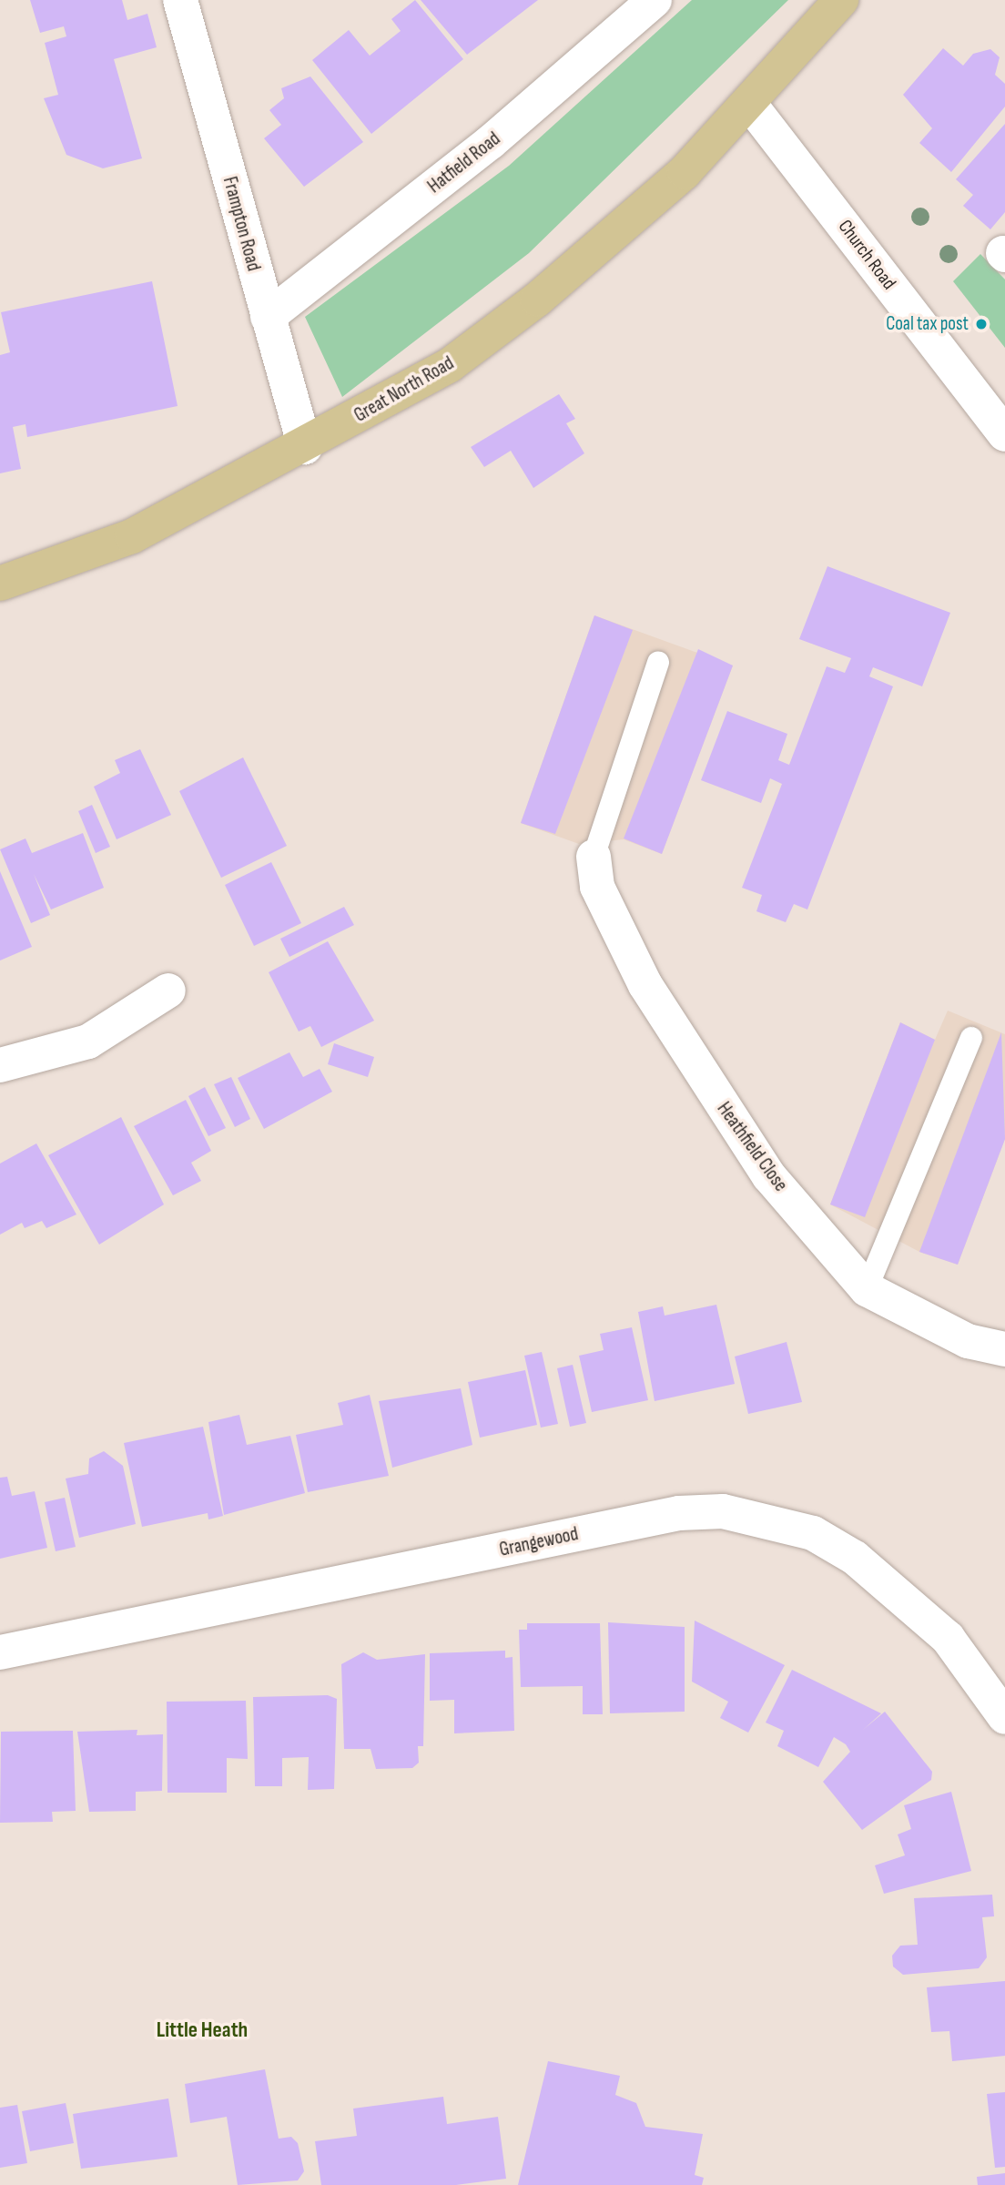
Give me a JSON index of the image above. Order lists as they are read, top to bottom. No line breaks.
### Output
{"streets":{"main road":["Great North Road"],"street":["Hatfield Road","Frampton Road","Church Road","Heathfield Close","Grangewood"]},"crossings":[["Hatfield Road","Frampton Road"],["Frampton Road","Great North Road"],["Church Road","Great North Road"]],"districts":["Little Heath"],"places":["Coal tax post"]}
